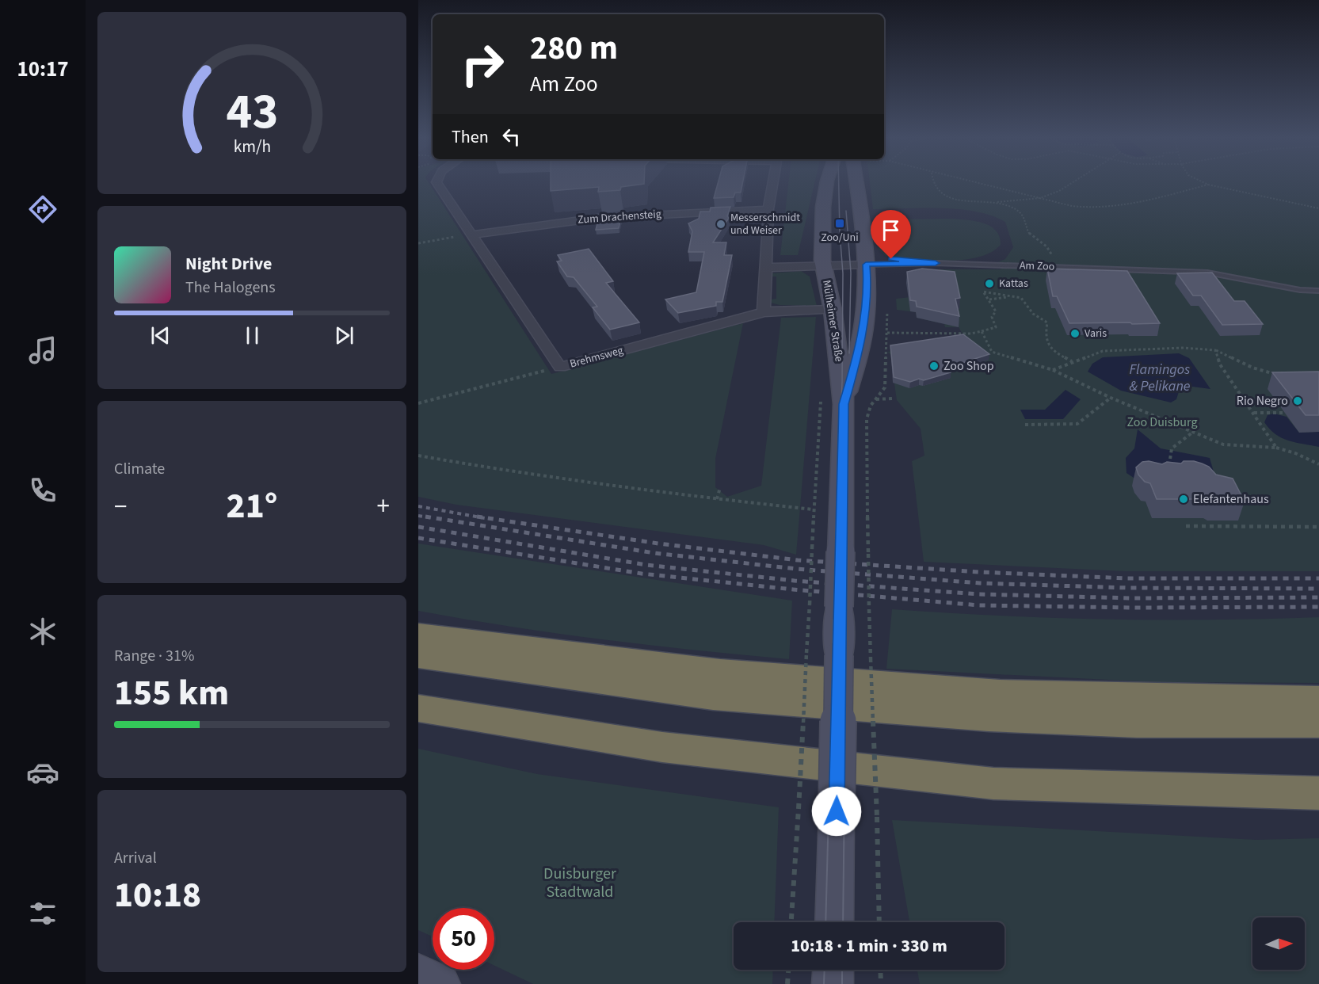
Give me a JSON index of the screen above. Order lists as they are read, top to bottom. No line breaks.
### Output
{"streets":{"main road":["Mülheimer Straße"],"street":["Zum Drachensteig","Brehmsweg"],"lane":["Am Zoo"]},"crossings":[["Zum Drachensteig","Brehmsweg"],["Am Zoo","Mülheimer Straße"],["Mülheimer Straße","Brehmsweg"]],"water":["Flamingos & Pelikane"],"parks":["Zoo Duisburg","Duisburger Stadtwald"],"places":{"transit":["Zoo/Uni"],"other":["Messerschmidt und Weiser","Kattas","Varis","Zoo Shop","Rio Negro","Elefantenhaus"]},"north":"right","page":{"tabs":"10:17","turn":["280 m","Am Zoo"],"then":"Then","song":["Night Drive","The Halogens"],"tile":["Climate",["Range · 31%","155 km"],["Arrival","10:18"]],"heat":["−","21°","+"],"limit":"50","trip":"10:18 · 1 min · 330 m","gauge":["43","km/h"]}}
